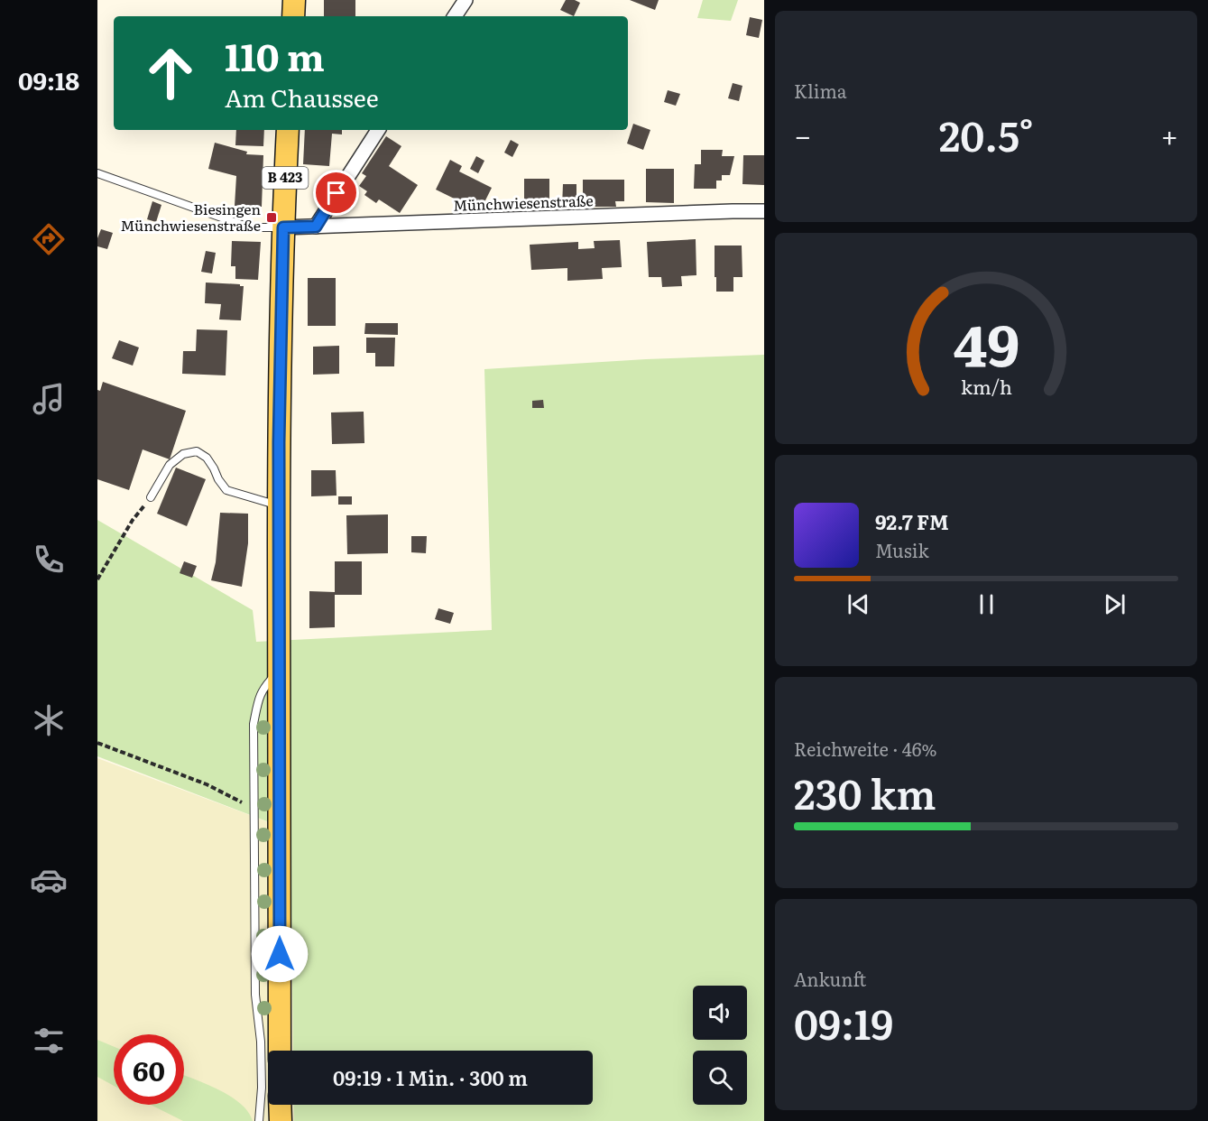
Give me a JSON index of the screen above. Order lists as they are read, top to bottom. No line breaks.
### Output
{"streets":{"main road":["B 423"],"street":["Münchwiesenstraße"]},"crossings":[["B 423","Münchwiesenstraße"]],"places":{"transit":["Biesingen Münchwiesenstraße"]},"page":{"tabs":"09:18","tile":["Klima",["Reichweite · 46%","230 km"],["Ankunft","09:19"]],"turn":["110 m","Am Chaussee"],"heat":["−","20.5°","+"],"song":["92.7 FM","Musik"],"limit":"60","trip":"09:19 · 1 Min. · 300 m","gauge":["49","km/h"]}}
